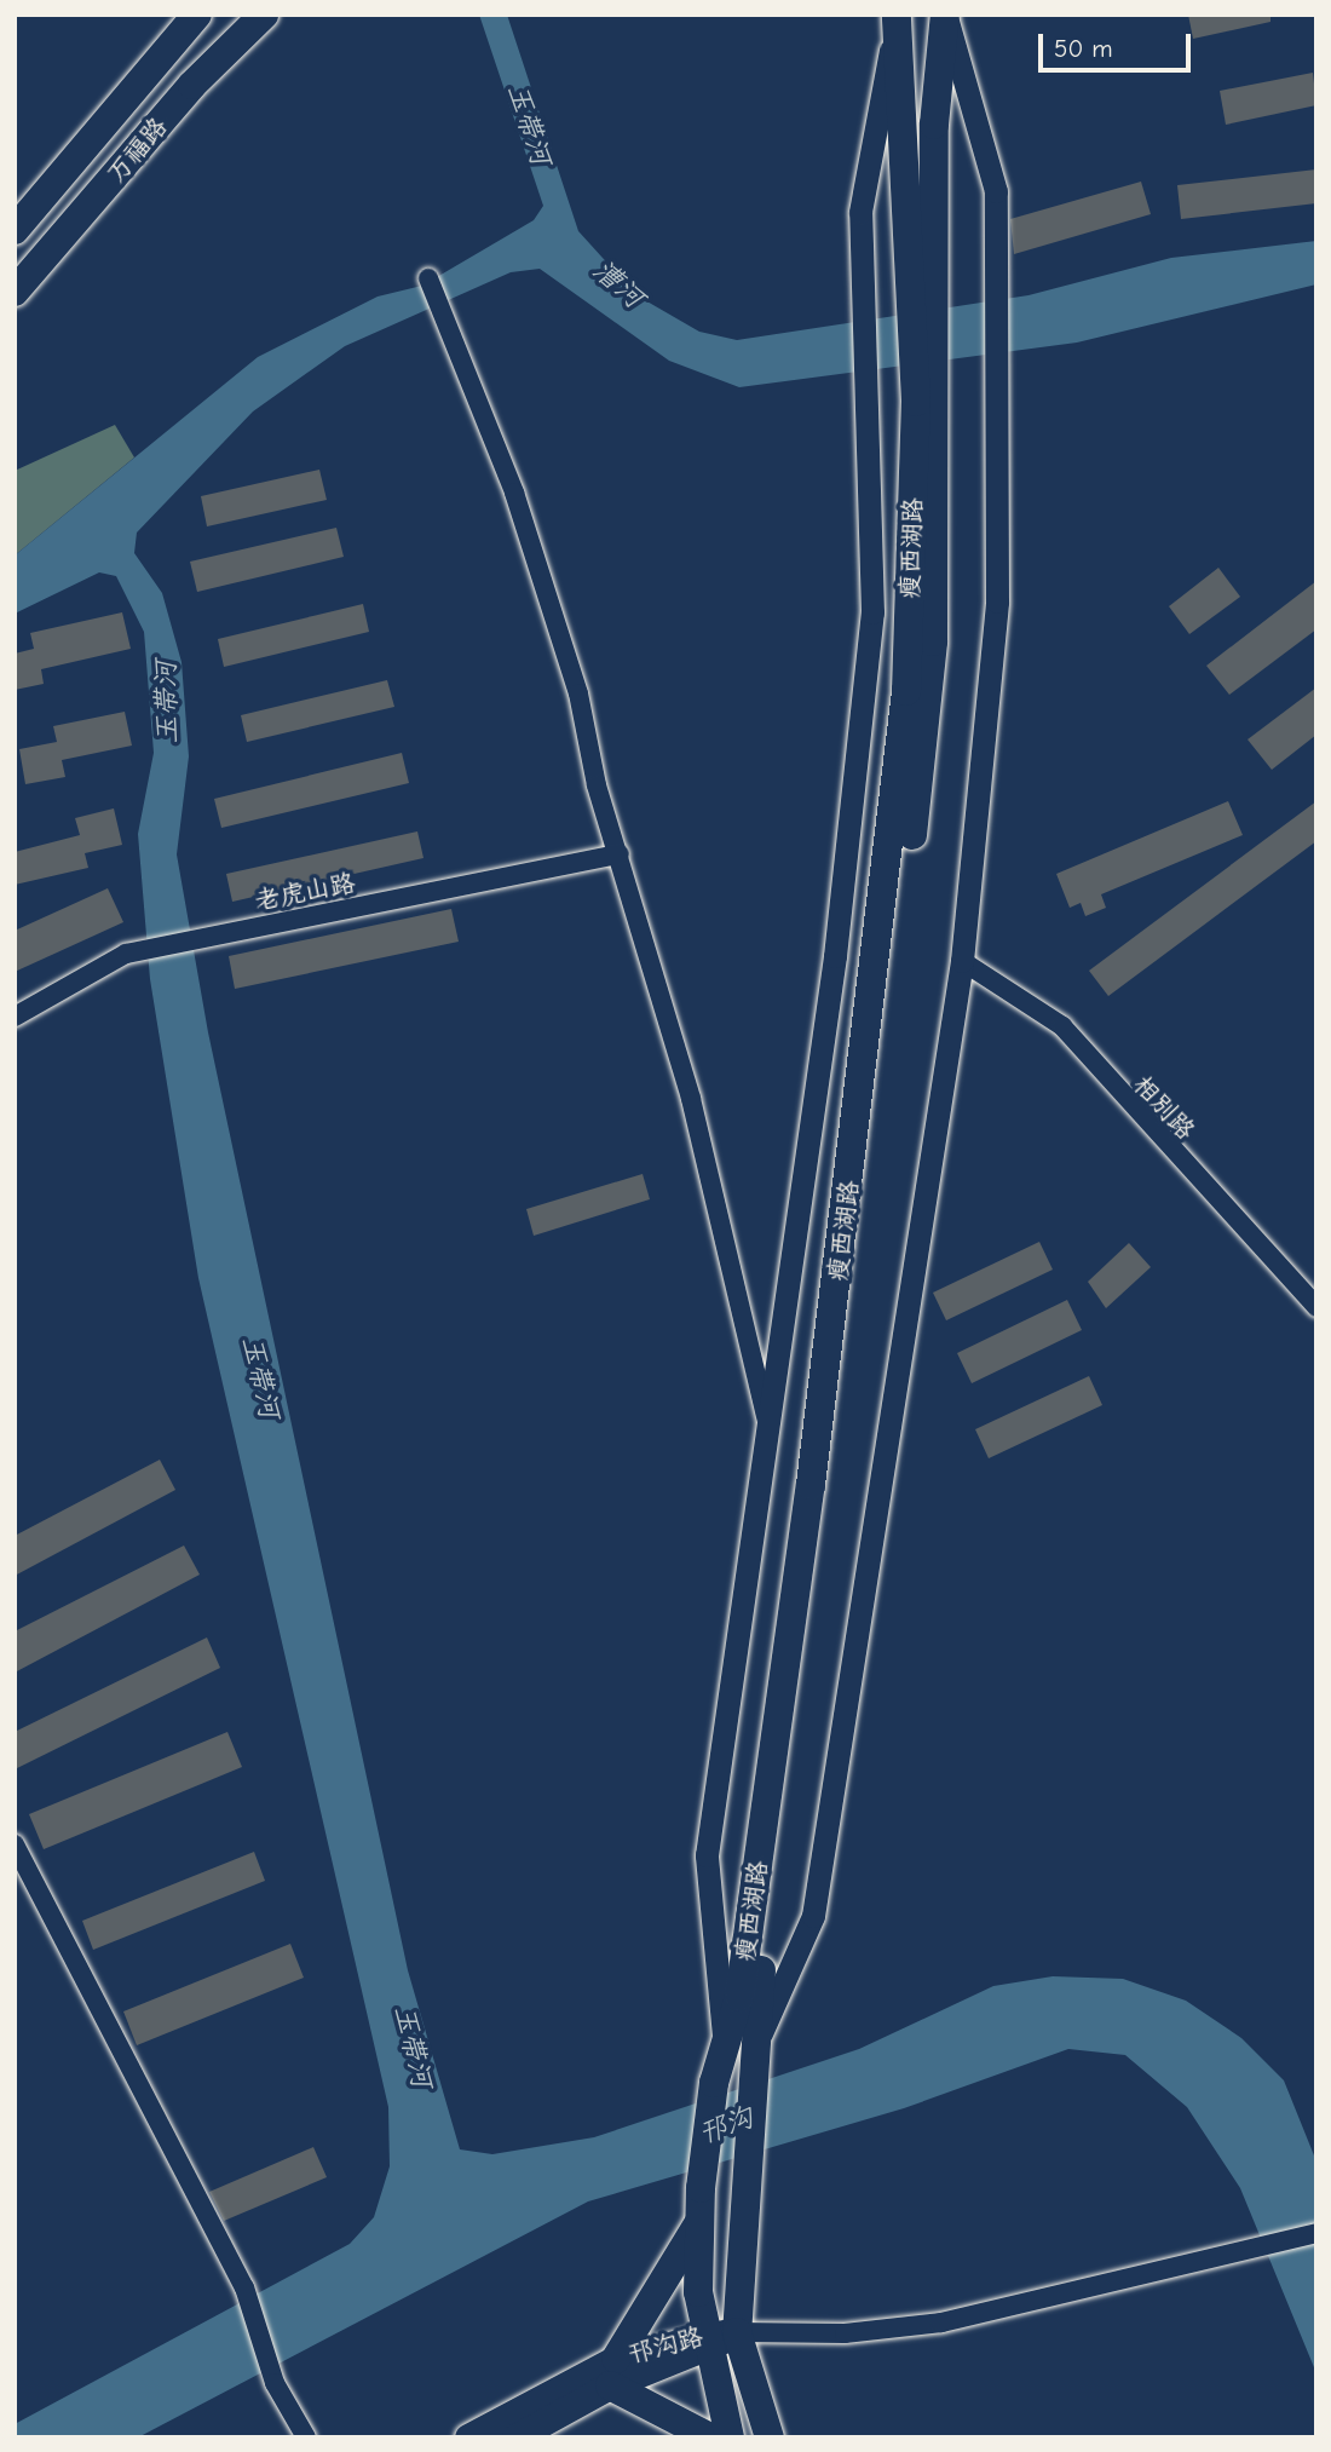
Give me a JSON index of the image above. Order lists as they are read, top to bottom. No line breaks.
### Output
{"streets":{"main road":["万福路","瘦西湖路","邗沟路"],"street":["老虎山路","相别路"]},"crossings":[["瘦西湖路","邗沟路"]],"water":["玉带河","漕河","邗沟"],"scale_bar":"50 m"}
